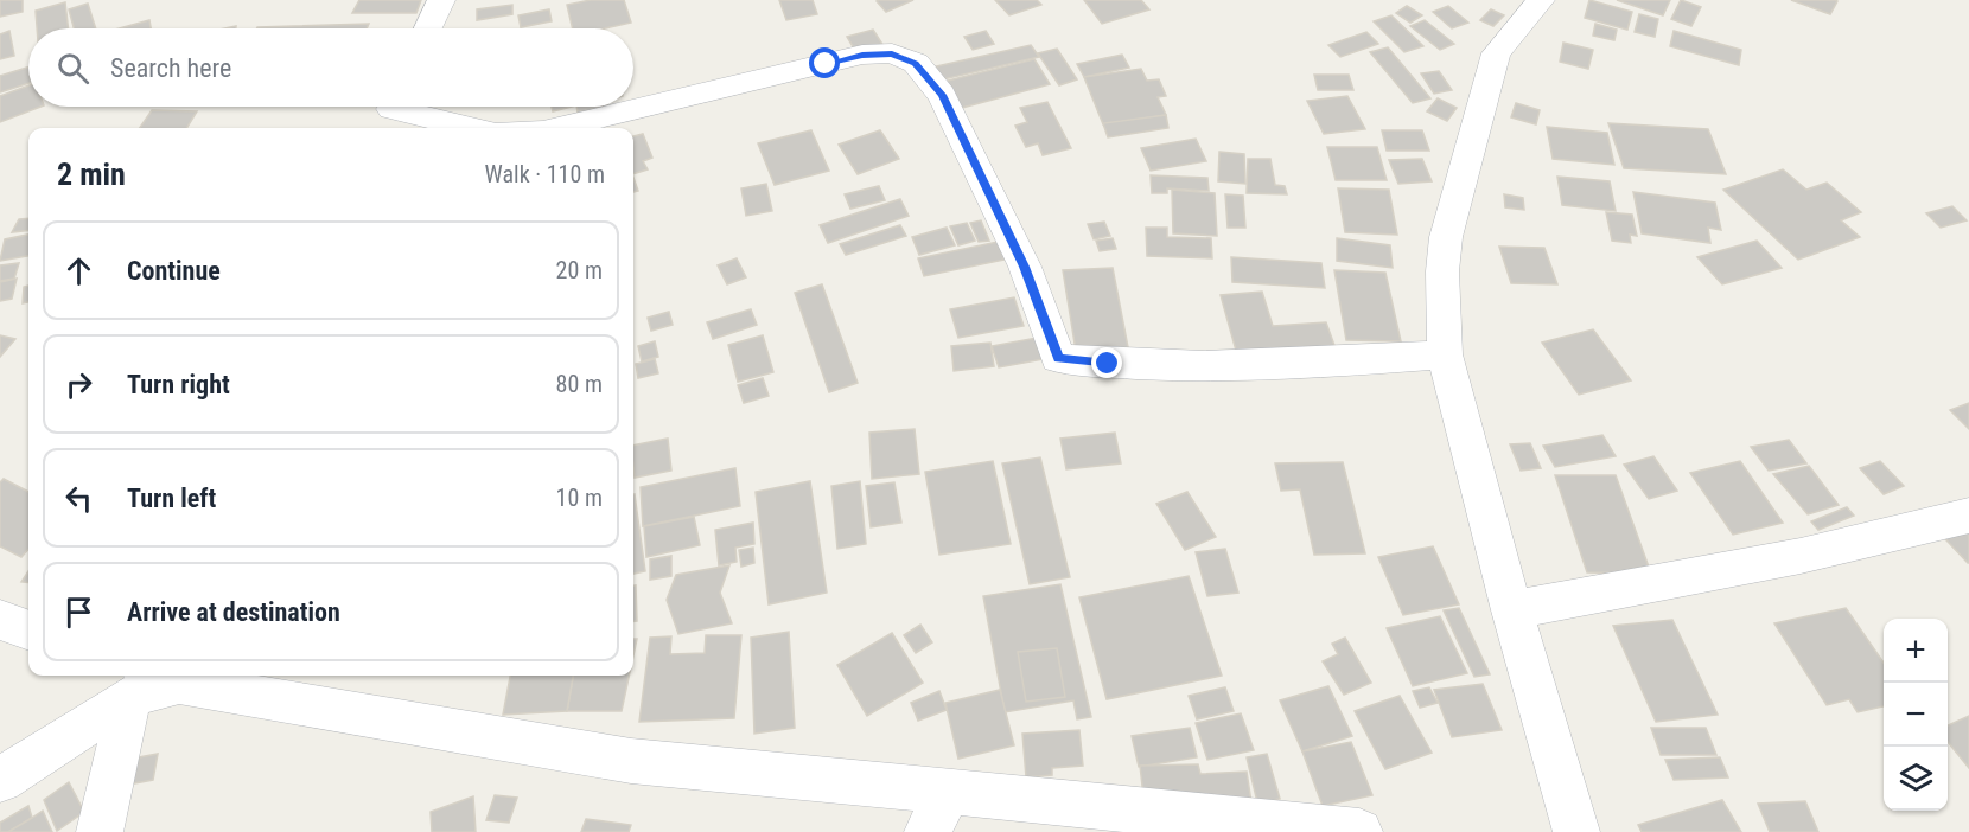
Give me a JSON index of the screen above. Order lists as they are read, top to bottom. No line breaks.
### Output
{"page":{"search":"Search here","heading":["2 min","Walk · 110 m"],"list":[["Continue","20 m"],["Turn right","80 m"],["Turn left","10 m"],"Arrive at destination"],"map_buttons":["+","−"]}}
